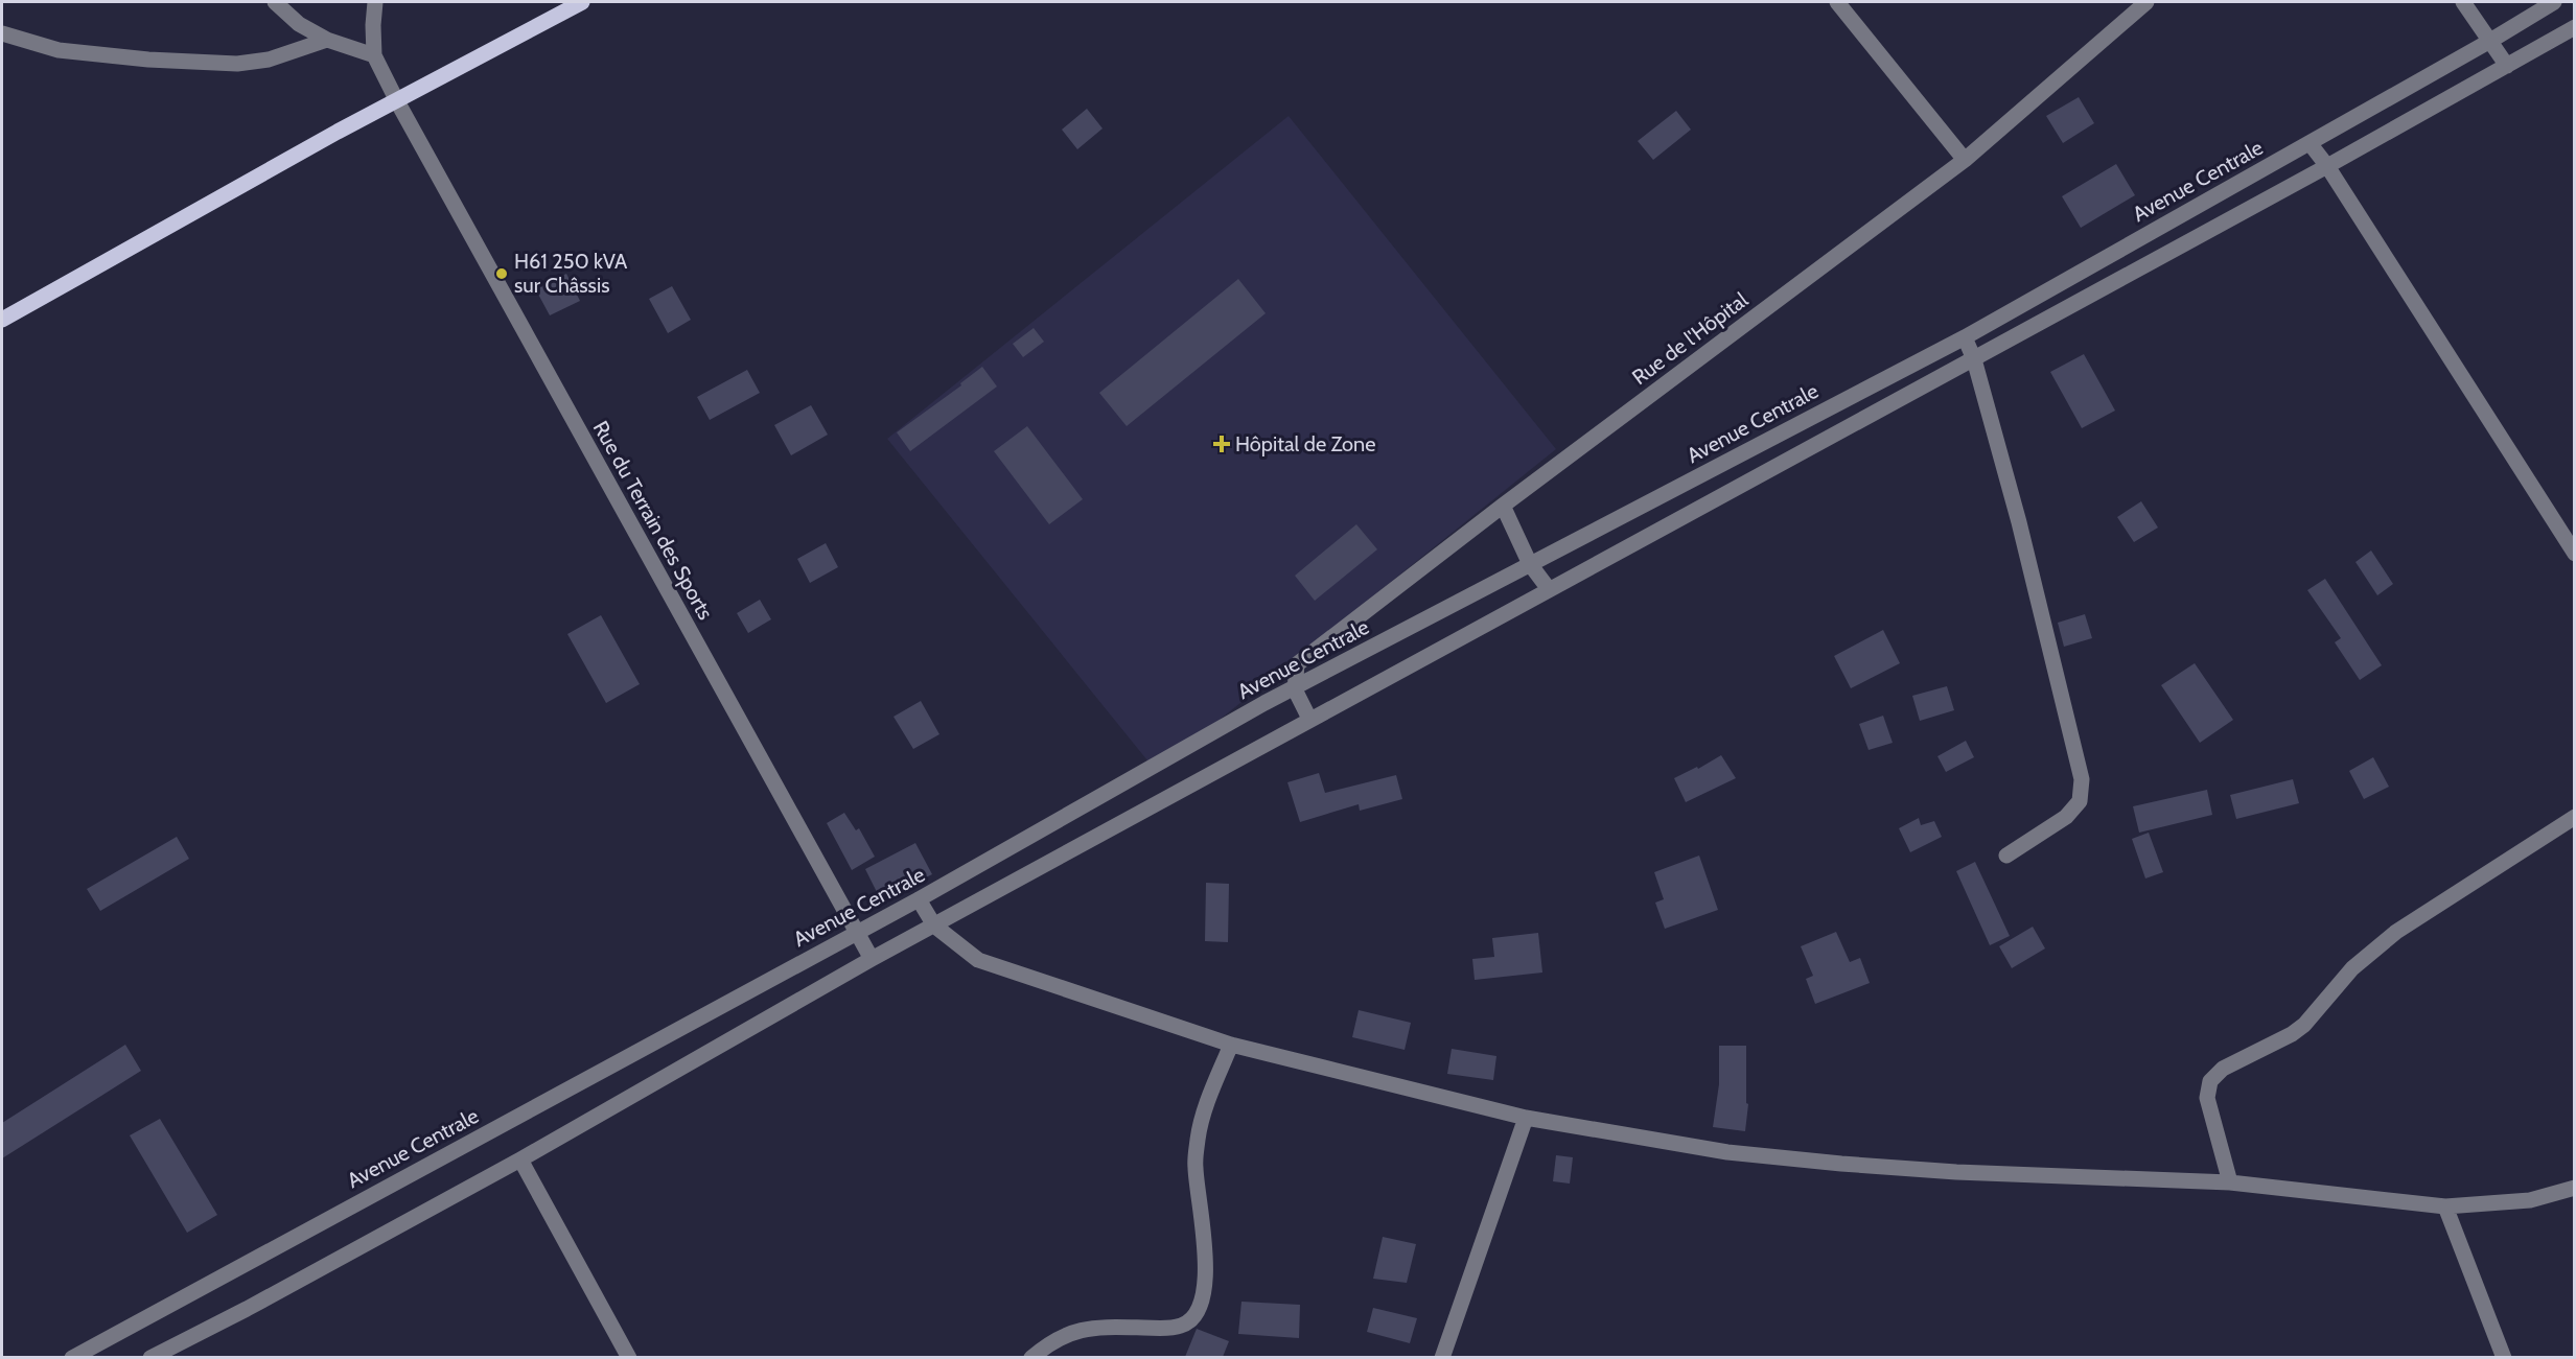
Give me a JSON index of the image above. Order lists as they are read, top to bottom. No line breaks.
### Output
{"streets":{"street":["Avenue Centrale","Rue de l'Hôpital","Rue du Terrain des Sports"]},"crossings":[["Avenue Centrale","Rue de l'Hôpital"],["Avenue Centrale","Rue du Terrain des Sports"]],"places":{"other":["H61 250 kVA sur Châssis"],"health":["Hôpital de Zone"]}}
